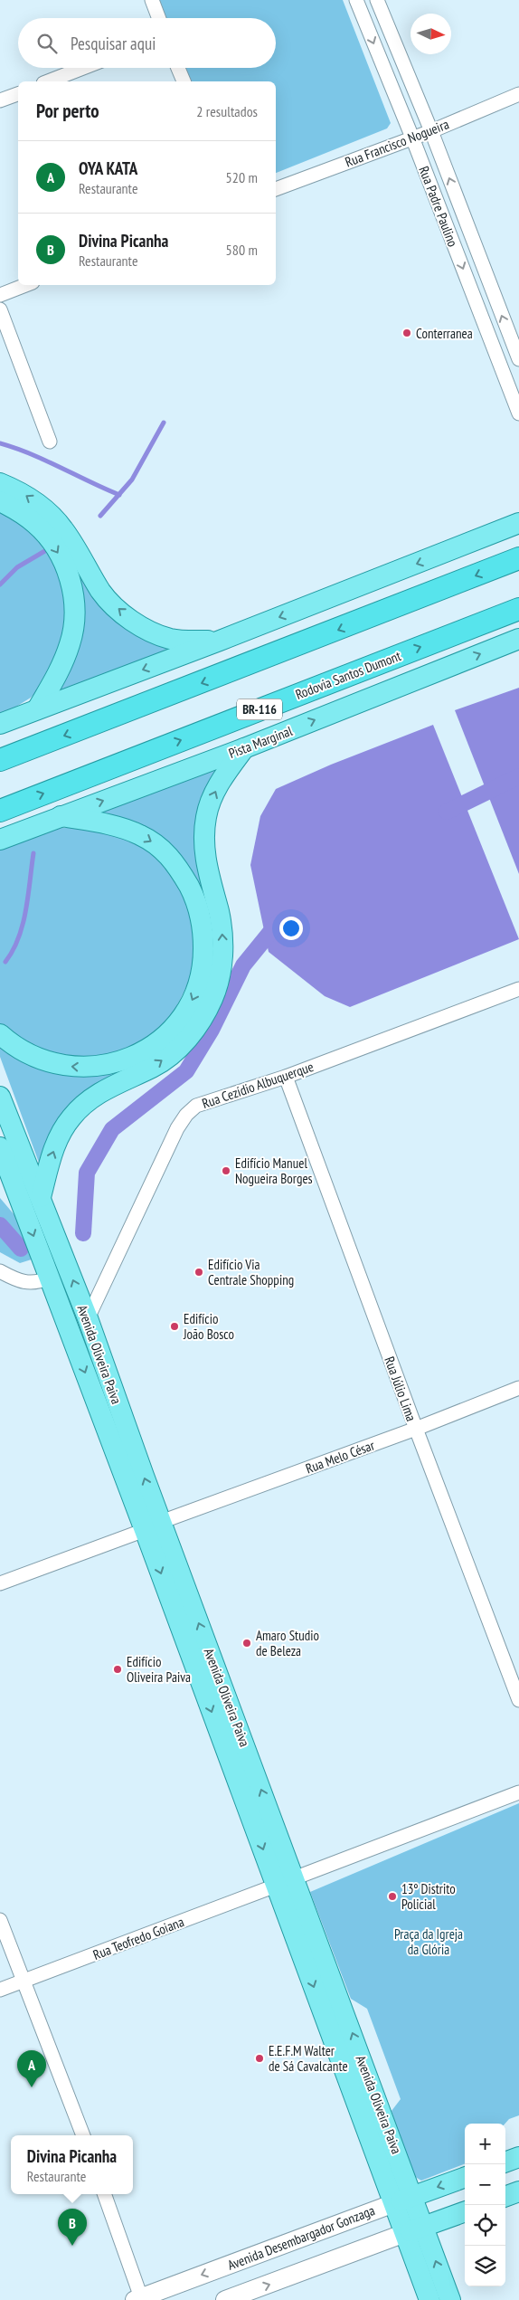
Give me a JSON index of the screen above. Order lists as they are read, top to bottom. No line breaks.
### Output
{"streets":{"highway":["Rodovia Santos Dumont","BR-116"],"main road":["Pista Marginal","Avenida Oliveira Paiva","Avenida Desembargador Gonzaga"],"street":["Rua Francisco Nogueira","Rua Padre Paulino","Rua Cezídio Albuquerque","Rua Júlio Lima","Rua Melo César","Rua Teofredo Goiana"]},"crossings":[["Rua Francisco Nogueira","Rua Padre Paulino"],["Rua Cezídio Albuquerque","Avenida Oliveira Paiva"],["Rua Cezídio Albuquerque","Rua Júlio Lima"],["Avenida Oliveira Paiva","Rua Melo César"],["Avenida Oliveira Paiva","Rua Teofredo Goiana"],["Avenida Oliveira Paiva","Avenida Desembargador Gonzaga"],["Rua Júlio Lima","Rua Melo César"]],"parks":["Praça da Igreja da Glória"],"places":["Conterranea","Edifício Manuel Nogueira Borges","Edifício Via Centrale Shopping","Edifício João Bosco","Amaro Studio de Beleza","Edifício Oliveira Paiva","13º Distrito Policial","E.E.F.M Walter de Sá Cavalcante"],"north":"right","page":{"search":"Pesquisar aqui","heading":["Por perto","2 resultados"],"list":[{"mark":"A","name":"OYA KATA","note":"Restaurante","value":"520 m"},{"mark":"B","name":"Divina Picanha","note":"Restaurante","value":"580 m"}],"pins":["A","B"],"map_buttons":["+","−"],"popup":["Divina Picanha","Restaurante"]}}
